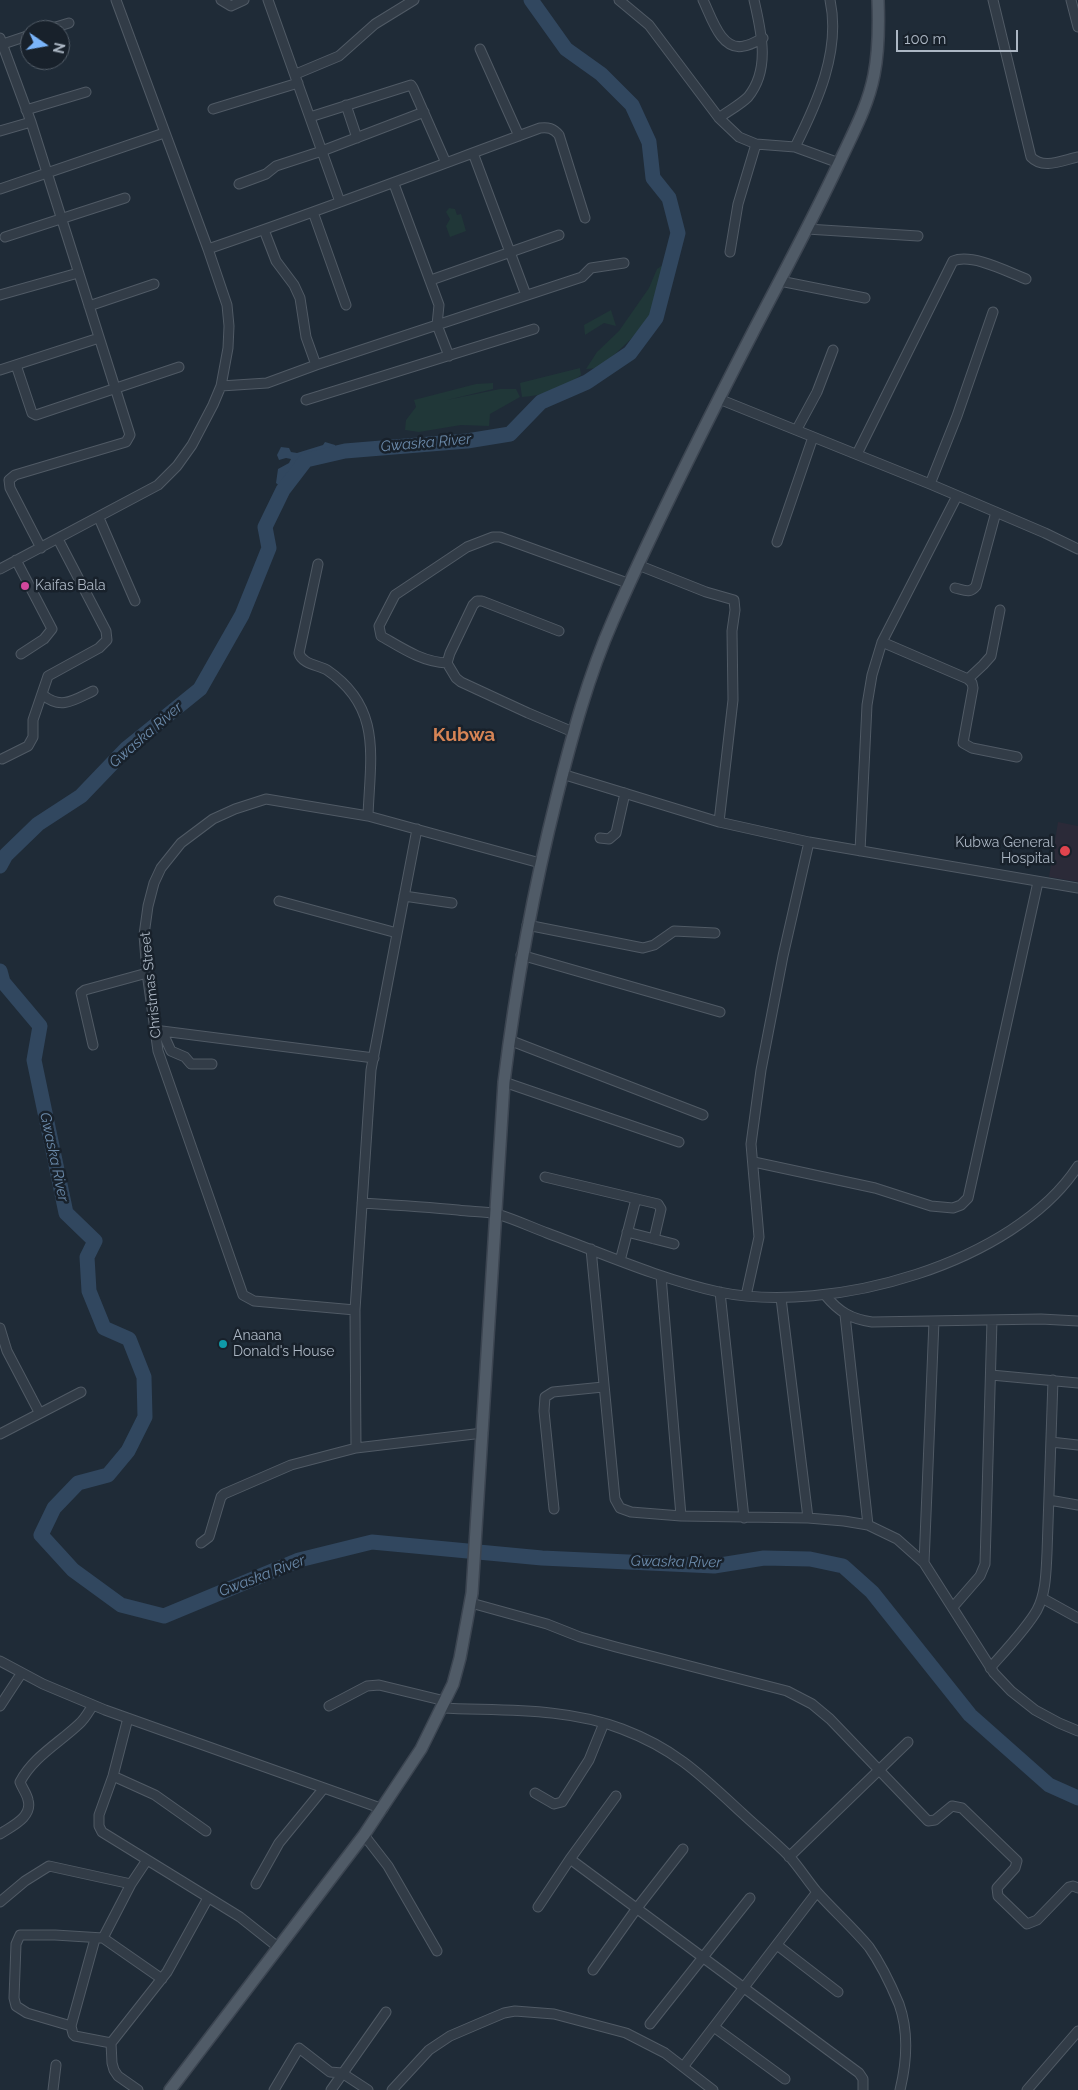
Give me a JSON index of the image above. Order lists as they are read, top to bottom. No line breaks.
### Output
{"streets":{"street":["Christmas Street"]},"districts":["Kubwa"],"water":["Gwaska River"],"places":["Kaifas Bala","Kubwa General Hospital","Anaana Donald's House"],"scale_bar":"100 m","north":"right"}
